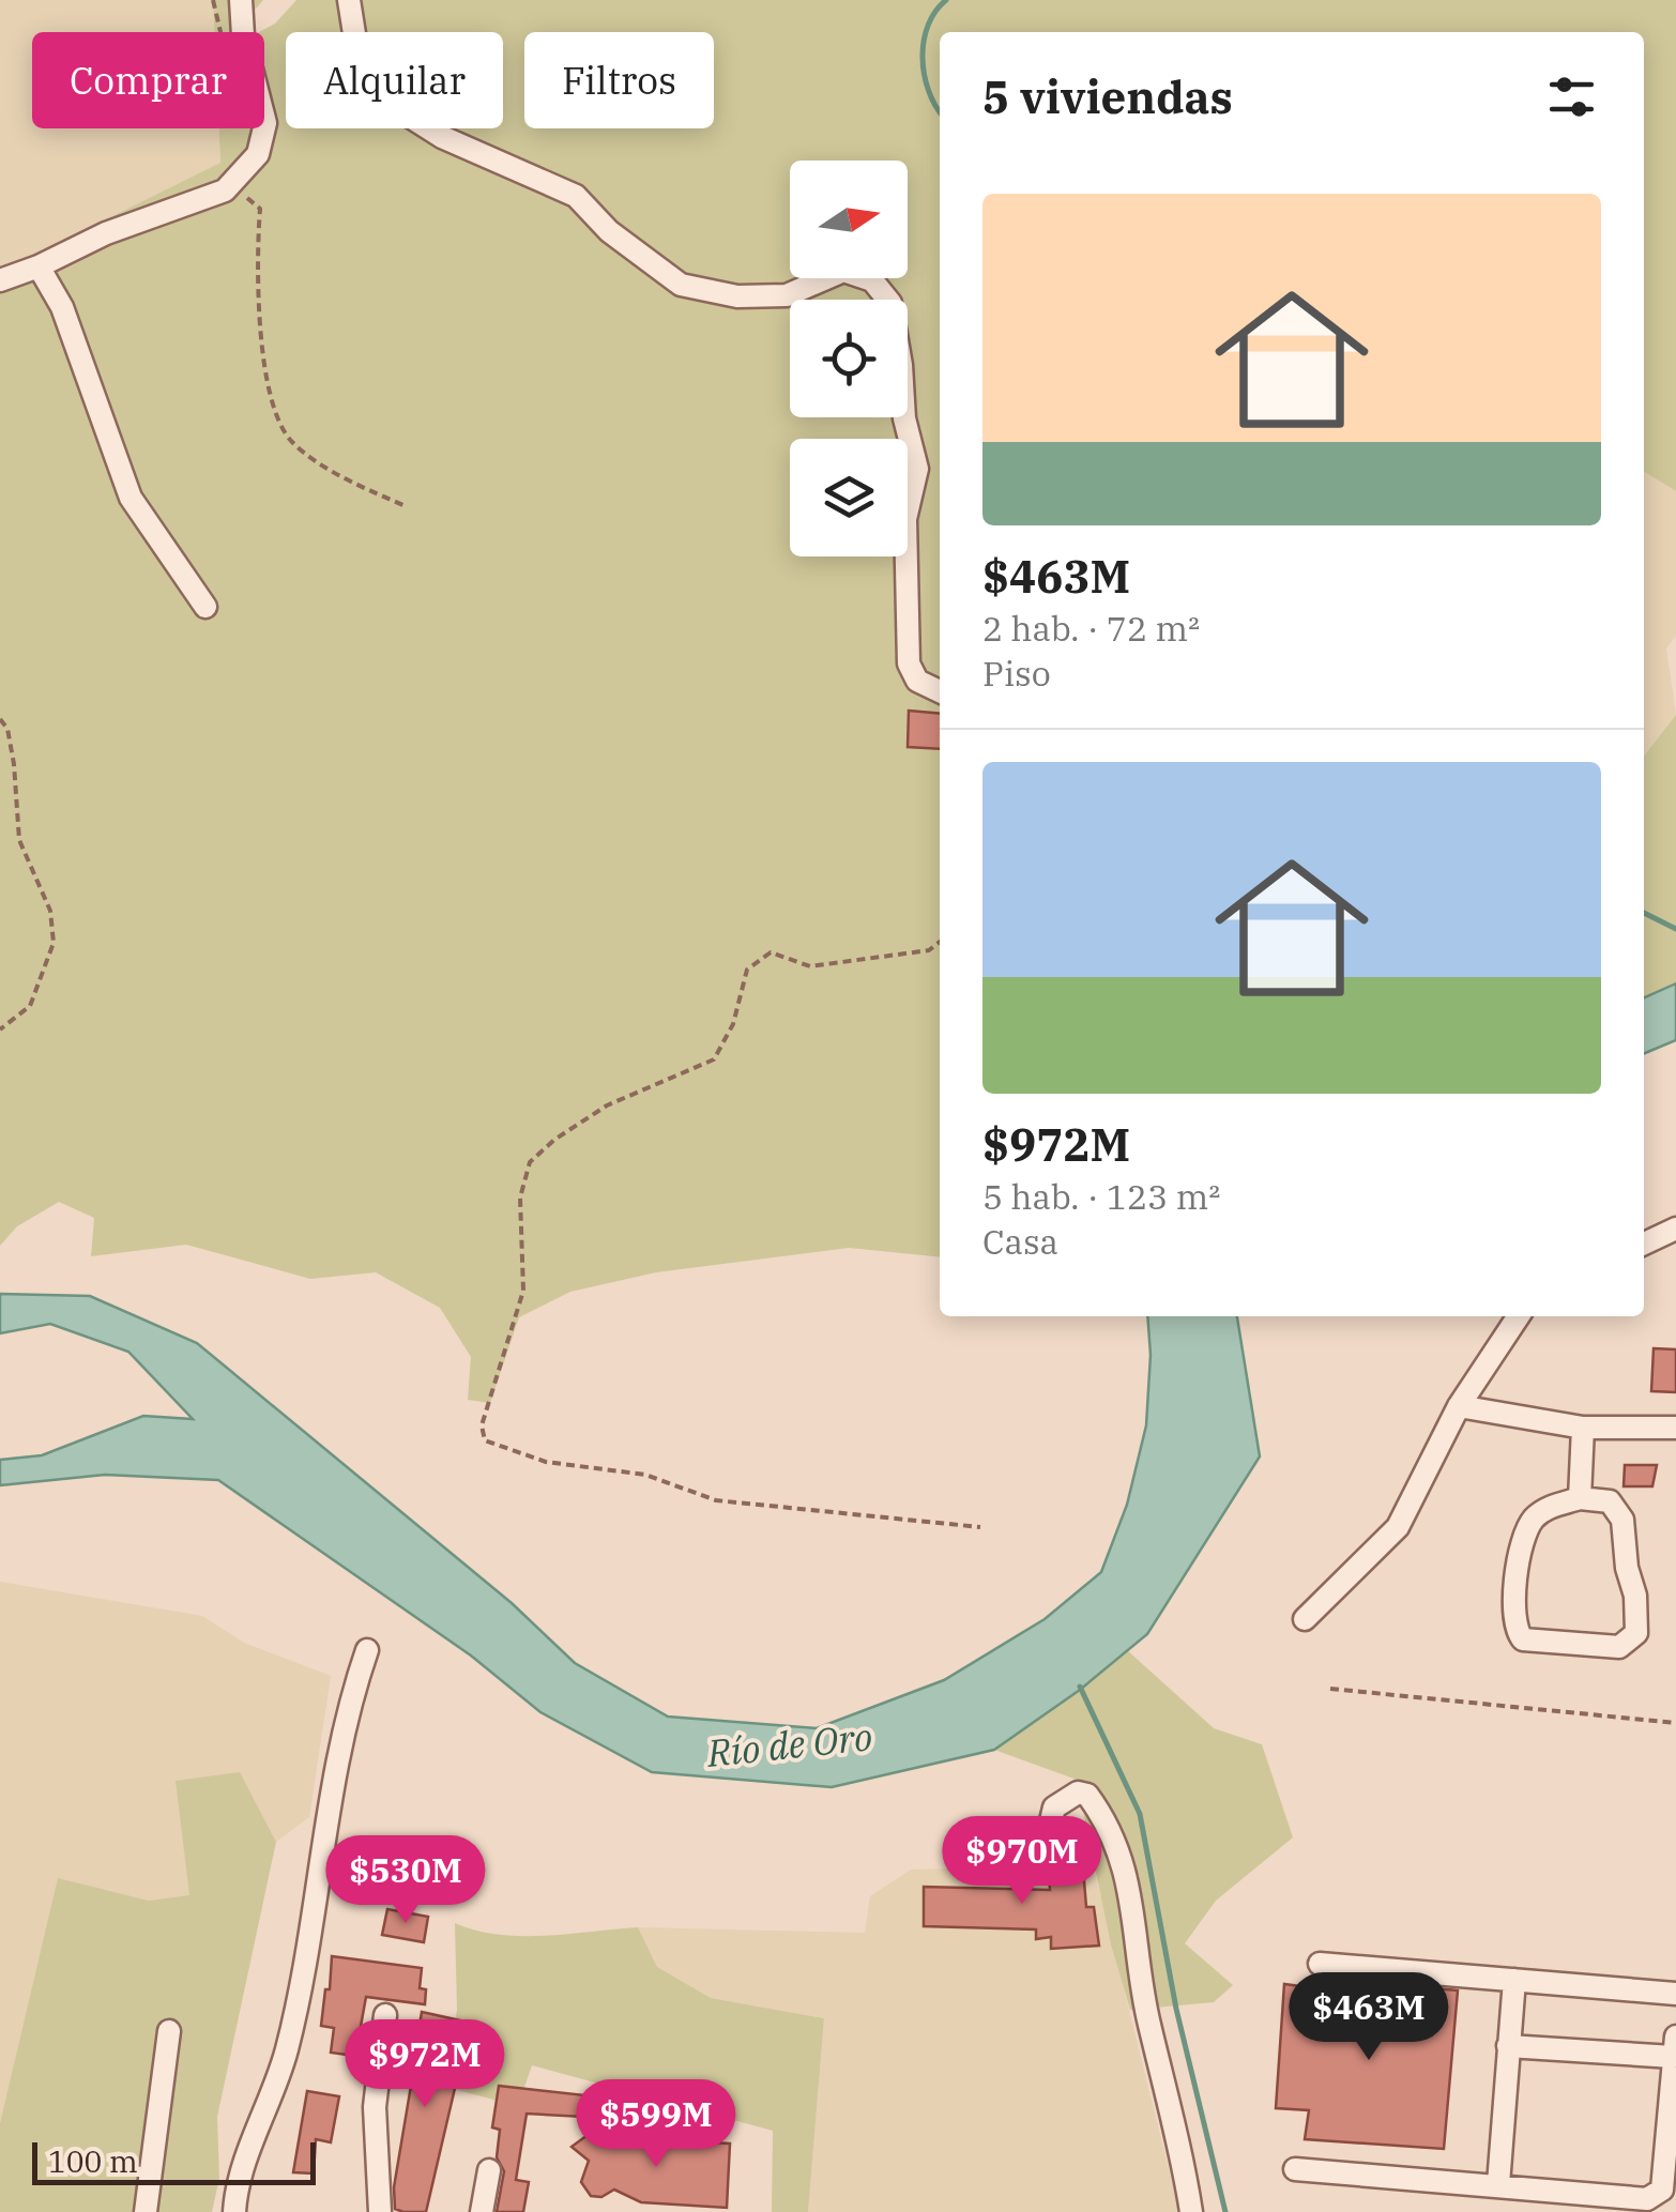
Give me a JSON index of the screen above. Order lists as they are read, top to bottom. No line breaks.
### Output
{"water":["Río de Oro"],"scale_bar":"100 m","north":"right","page":{"chip":["Comprar","Alquilar","Filtros"],"heading":"5 viviendas","list":[{"name":"$463M","note":"2 hab. · 72 m² · Piso"},{"name":"$972M","note":"5 hab. · 123 m² · Casa"}],"price":["$970M","$530M","$463M","$972M","$599M"],"scale":"100 m"}}
